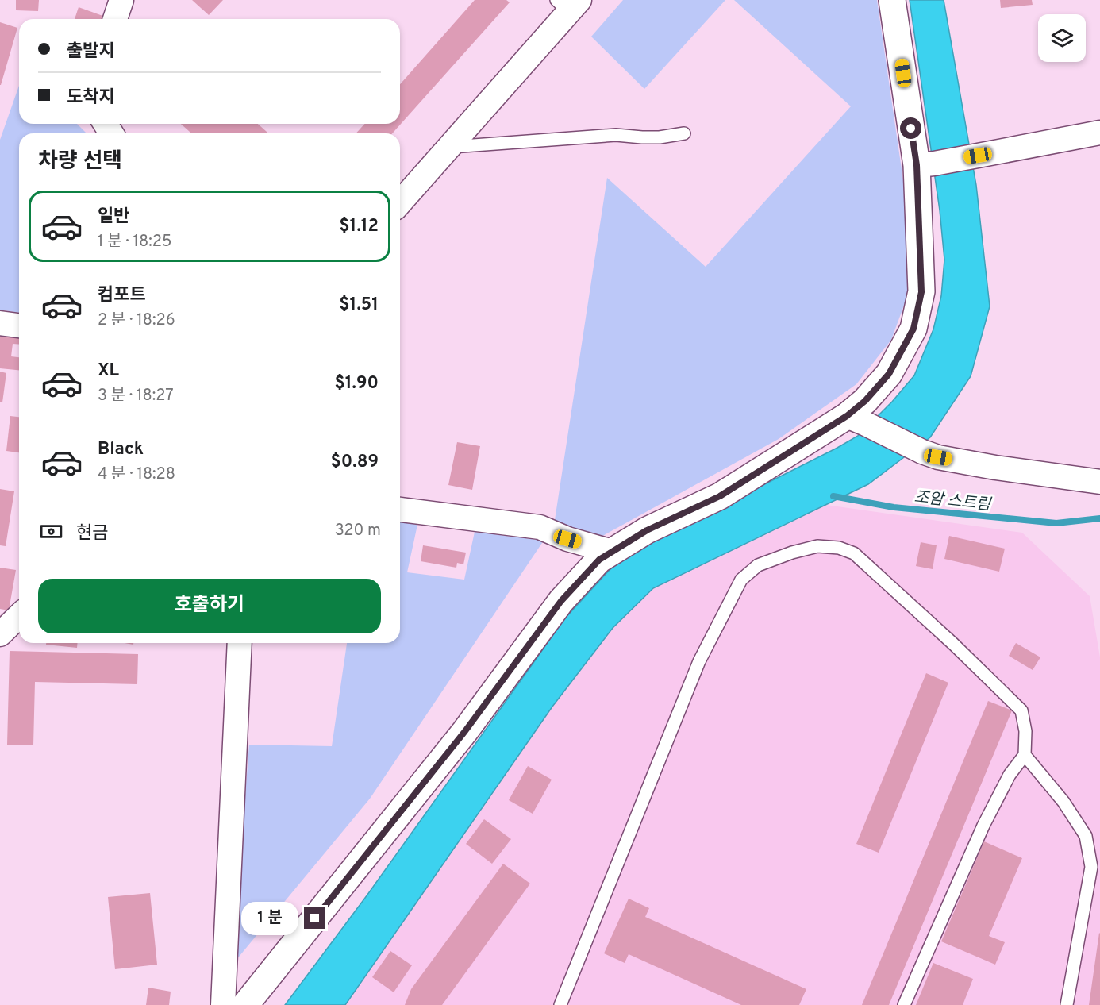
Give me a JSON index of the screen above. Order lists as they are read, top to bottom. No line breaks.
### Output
{"water":["조암 스트림"],"page":{"banner":["출발지","도착지"],"heading":"차량 선택","list":[{"name":"일반","note":"1 분 · 18:25","value":"$1.12"},{"name":"컴포트","note":"2 분 · 18:26","value":"$1.51"},{"name":"XL","note":"3 분 · 18:27","value":"$1.90"},{"name":"Black","note":"4 분 · 18:28","value":"$0.89"}],"pay":["현금","320 m"],"buttons":"호출하기","bubble":"1 분"}}
